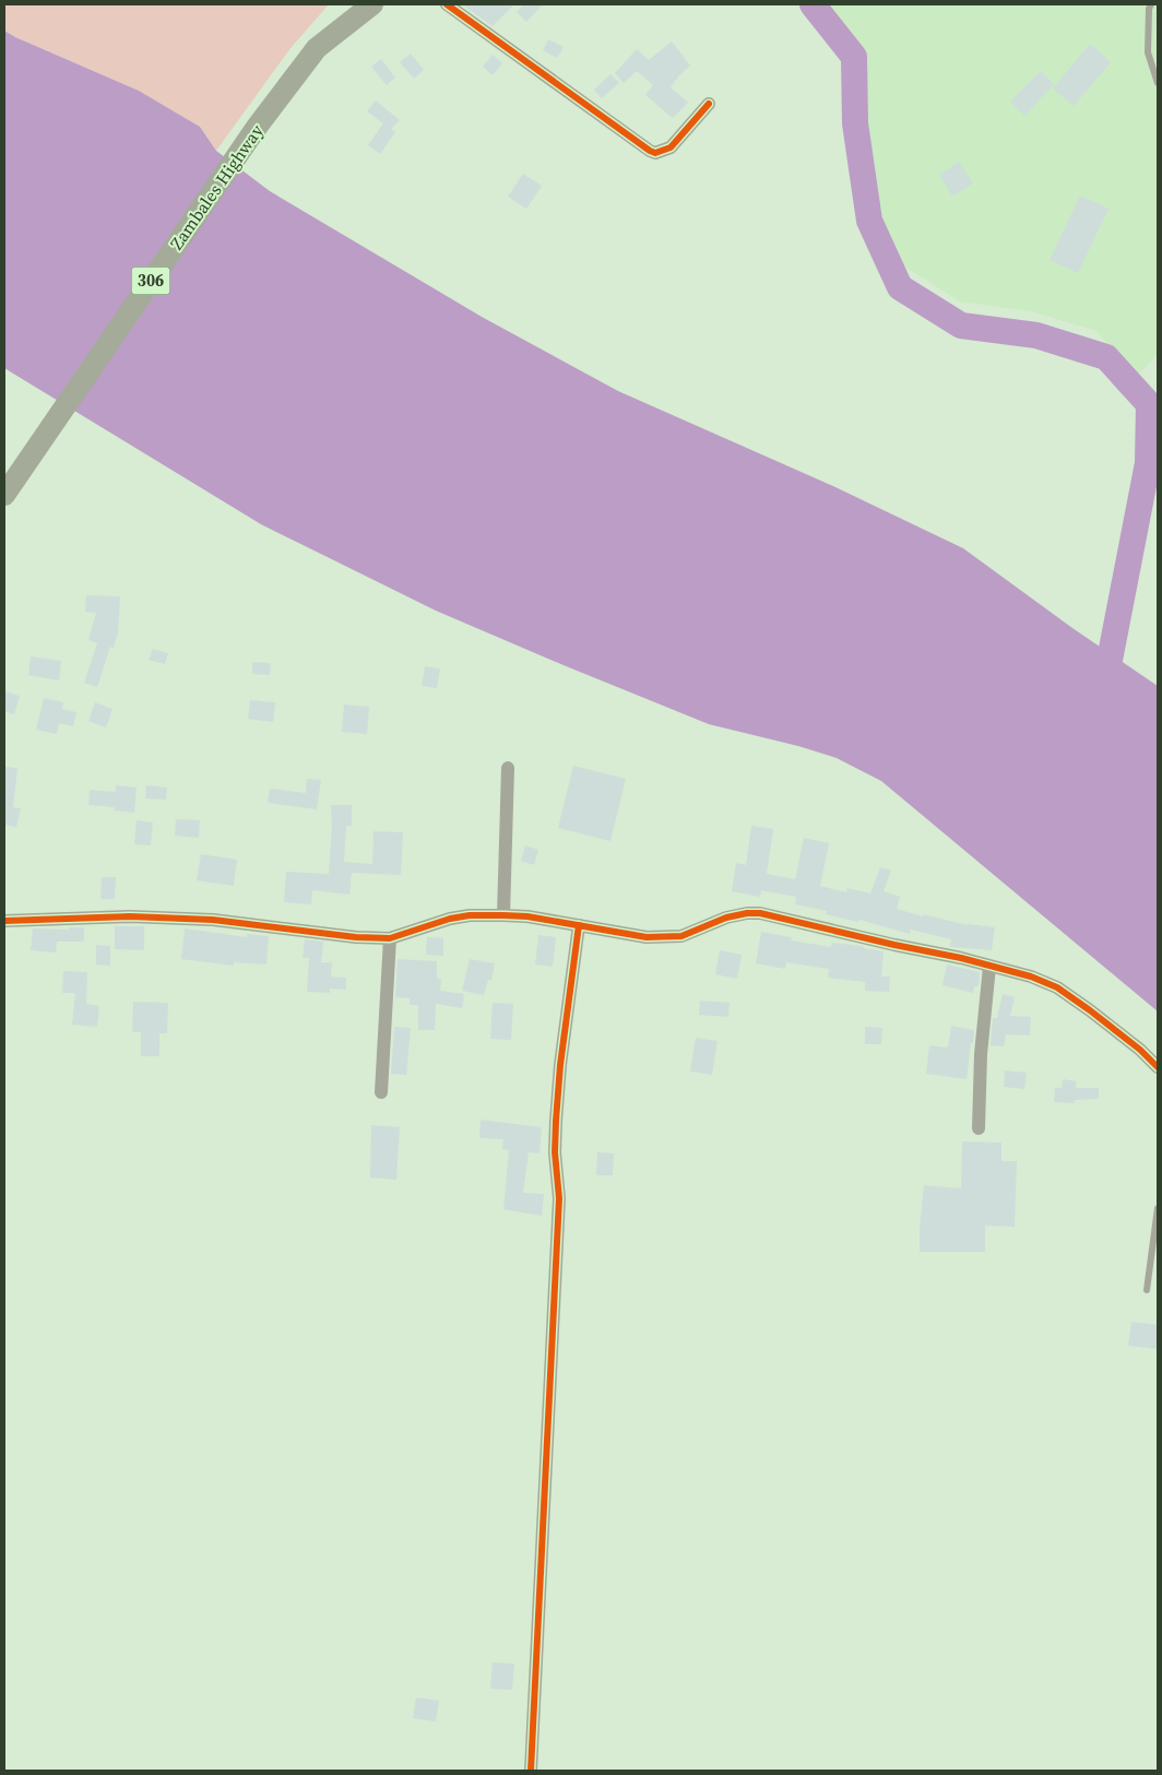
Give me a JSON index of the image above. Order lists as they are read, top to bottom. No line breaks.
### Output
{"streets":{"main road":["Zambales Highway","306"]}}
